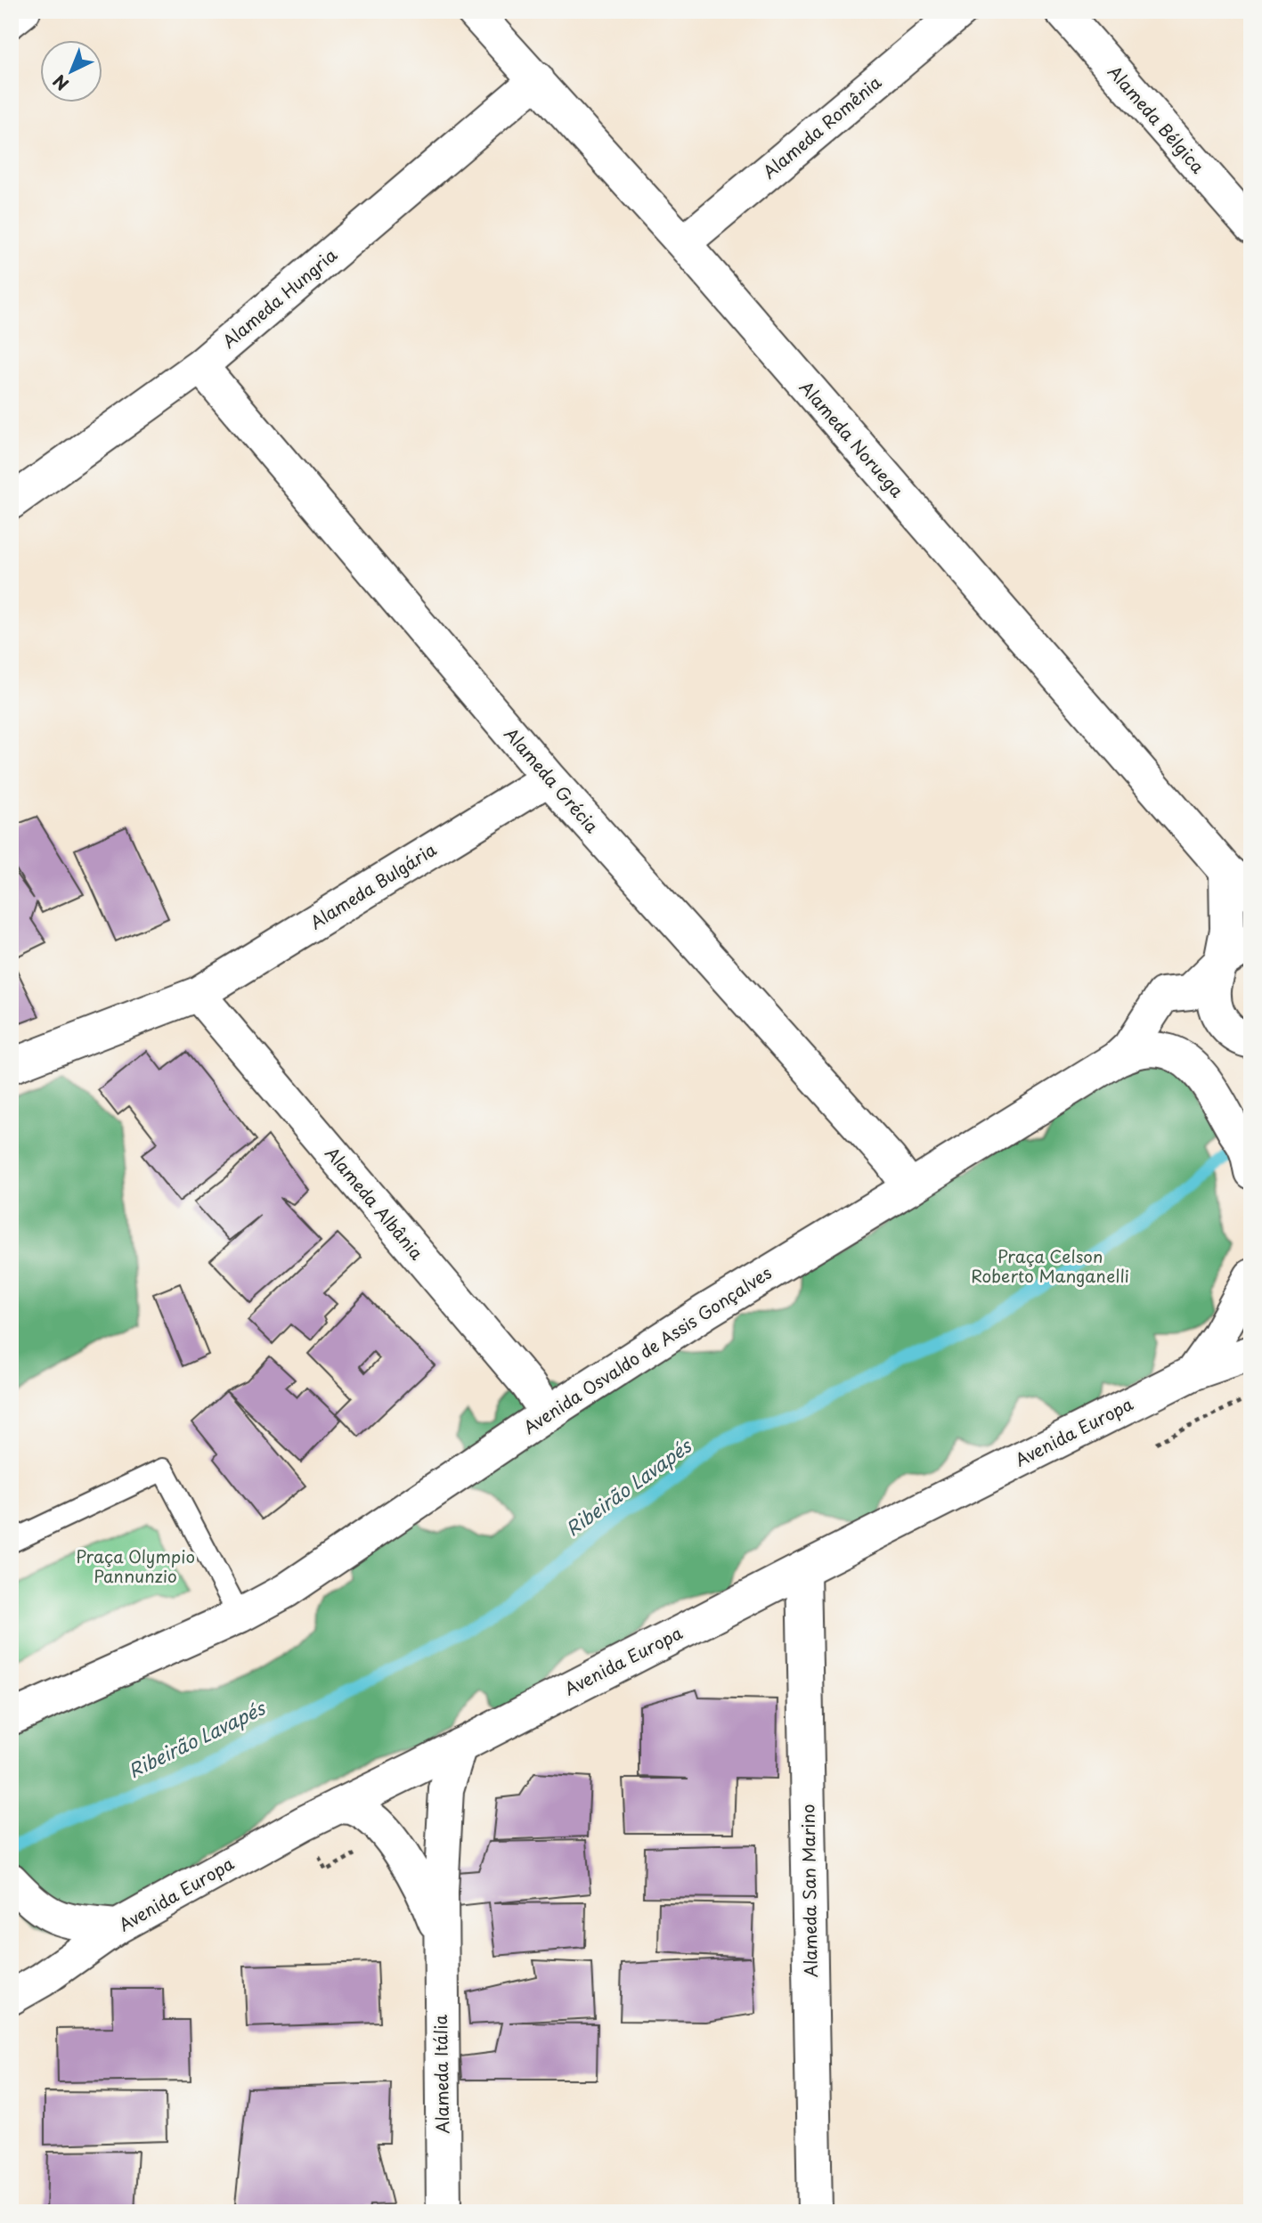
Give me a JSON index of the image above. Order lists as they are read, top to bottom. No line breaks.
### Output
{"streets":{"street":["Alameda Bélgica","Alameda Romênia","Alameda Hungria","Alameda Noruega","Alameda Grécia","Alameda Bulgária","Alameda Albânia","Avenida Osvaldo de Assis Gonçalves","Avenida Europa","Alameda San Marino","Alameda Itália"]},"crossings":[["Alameda Romênia","Alameda Noruega"],["Alameda Hungria","Alameda Noruega"],["Alameda Hungria","Alameda Grécia"],["Alameda Noruega","Avenida Osvaldo de Assis Gonçalves"],["Alameda Grécia","Alameda Bulgária"],["Alameda Grécia","Avenida Osvaldo de Assis Gonçalves"],["Alameda Bulgária","Alameda Albânia"],["Alameda Albânia","Avenida Osvaldo de Assis Gonçalves"],["Avenida Europa","Alameda San Marino"],["Avenida Europa","Alameda Itália"]],"water":["Ribeirão Lavapés"],"parks":["Praça Celson Roberto Manganelli","Praça Olympio Pannunzio"],"north":"bottom left"}
